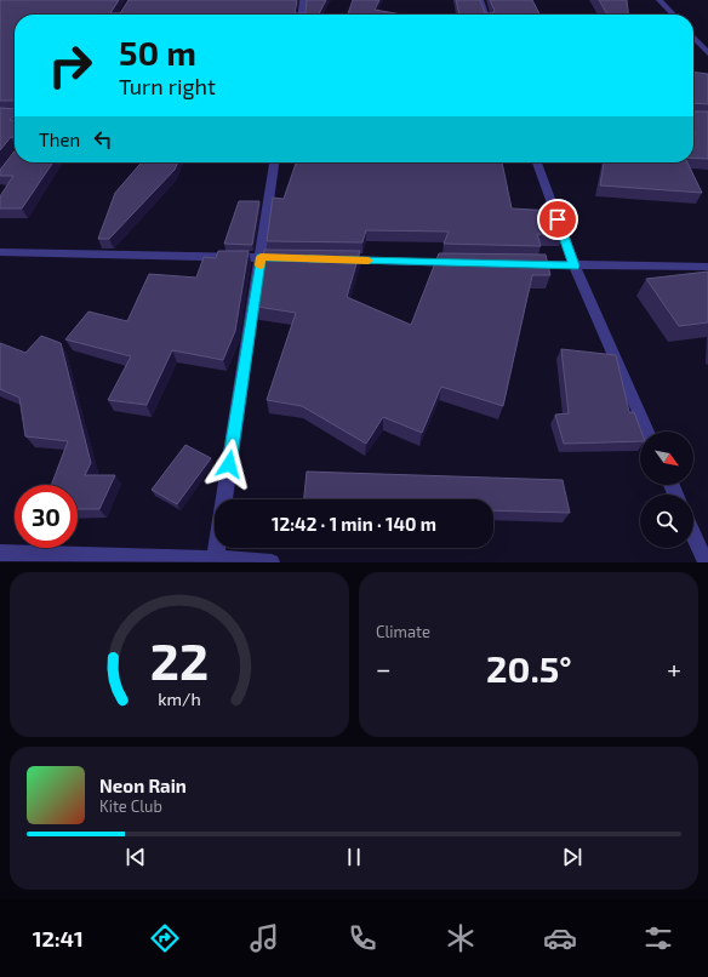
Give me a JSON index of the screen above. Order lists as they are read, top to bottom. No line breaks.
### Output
{"north":"bottom right","page":{"turn":["50 m","Turn right"],"then":"Then","limit":"30","trip":"12:42 · 1 min · 140 m","tile":"Climate","heat":["−","20.5°","+"],"song":["Neon Rain","Kite Club"],"tabs":"12:41","gauge":["22","km/h"]}}
